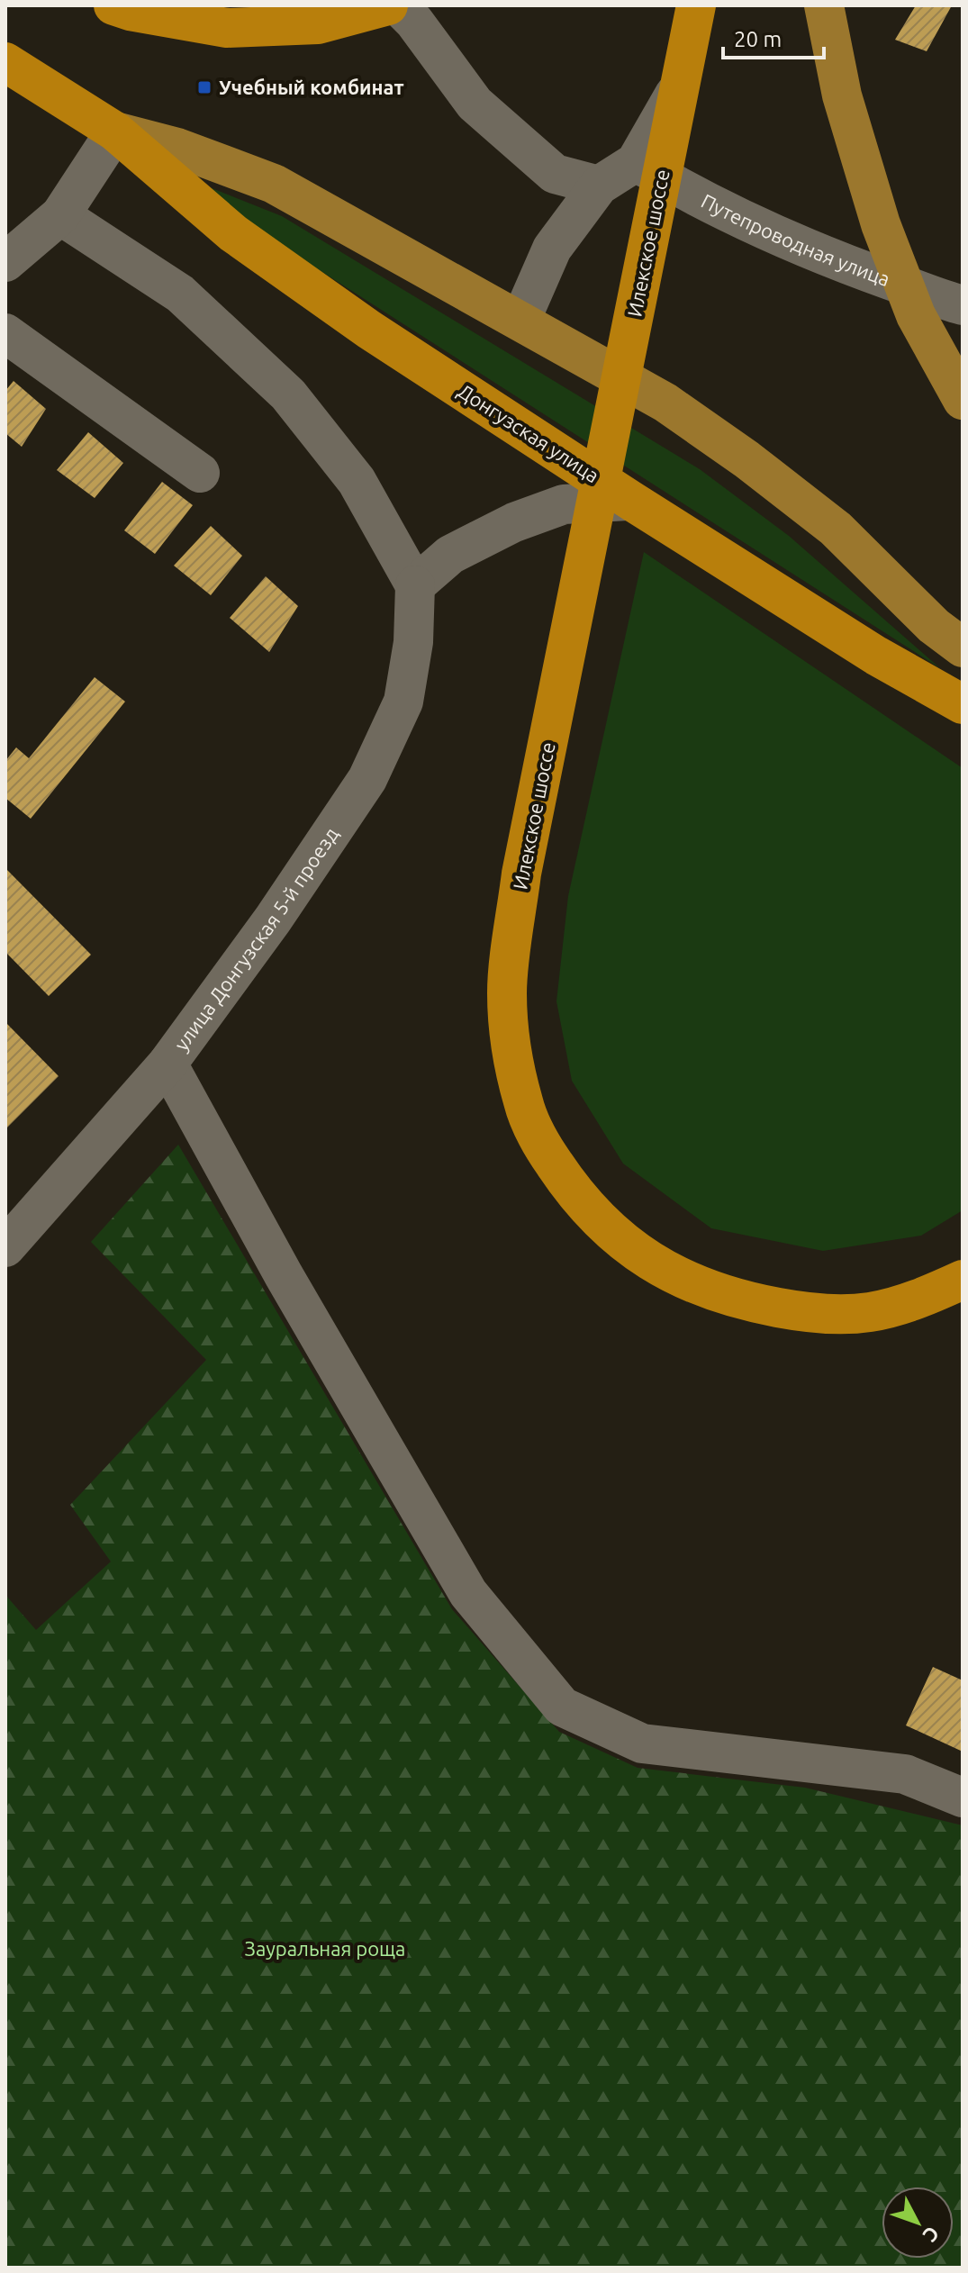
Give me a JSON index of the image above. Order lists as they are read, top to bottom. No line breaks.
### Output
{"streets":{"highway":["Илекское шоссе","Донгузская улица"],"street":["Путепроводная улица","улица Донгузская 5-й проезд"]},"parks":["Зауральная роща"],"places":{"transit":["Учебный комбинат"]},"scale_bar":"20 m","north":"bottom right"}
